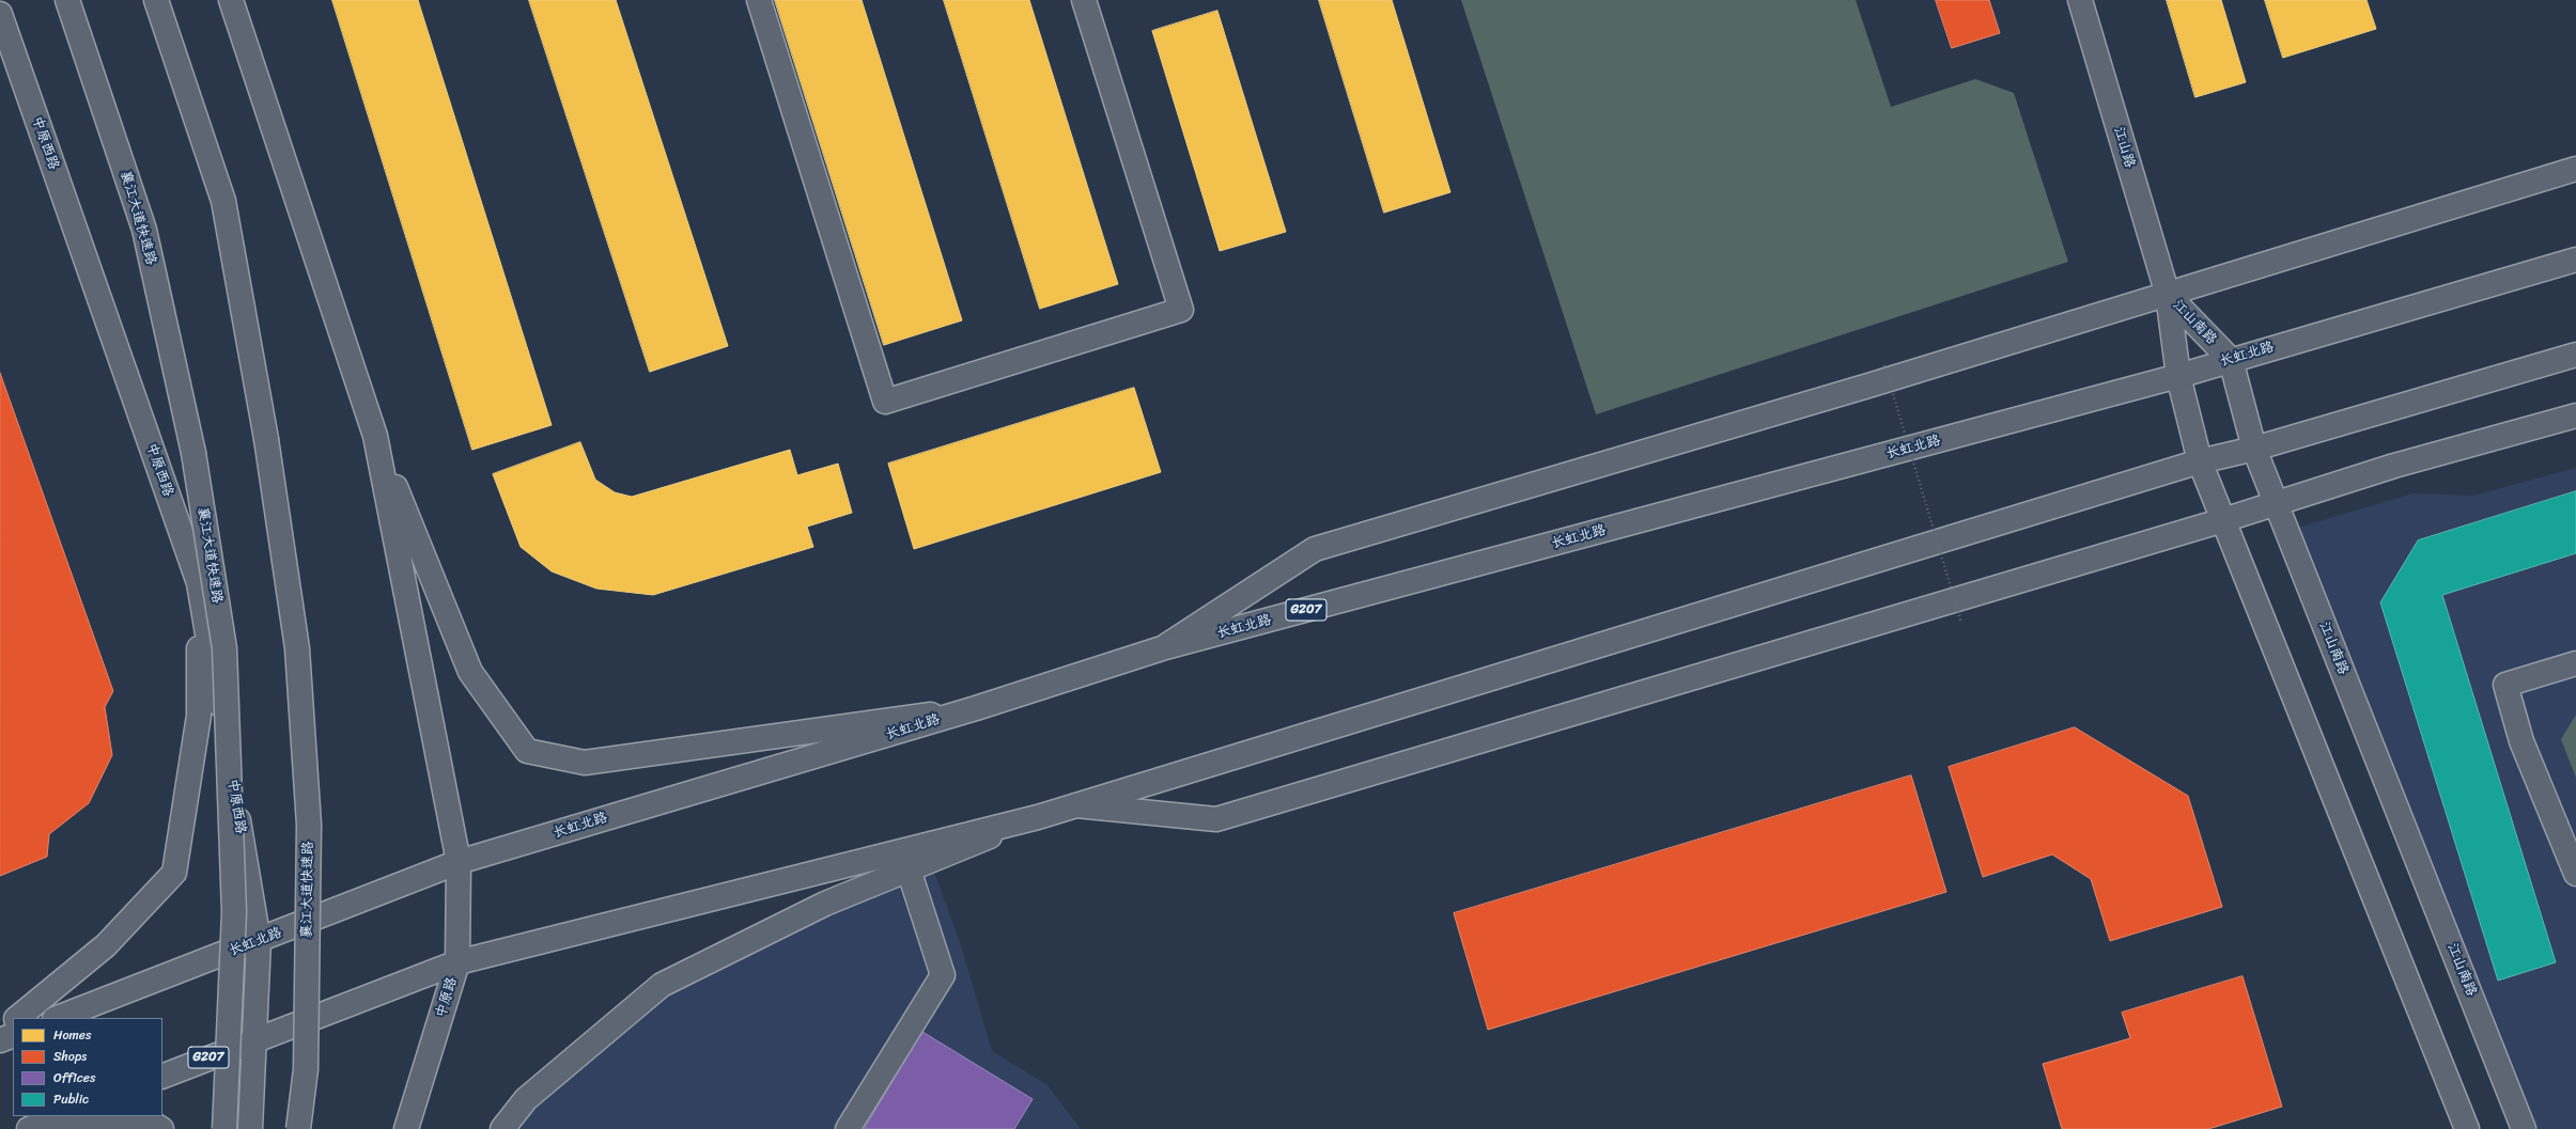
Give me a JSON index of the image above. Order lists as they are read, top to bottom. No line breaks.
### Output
{"streets":{"main road":["中原西路","江山路","襄江大道快速路","江山南路","长虹北路","G207","中原路"]},"crossings":[["中原西路","长虹北路"],["江山路","江山南路"],["江山南路","长虹北路"],["江山南路","G207"],["长虹北路","中原路"],["G207","中原路"]],"legend":["Homes","Shops","Offices","Public"]}
